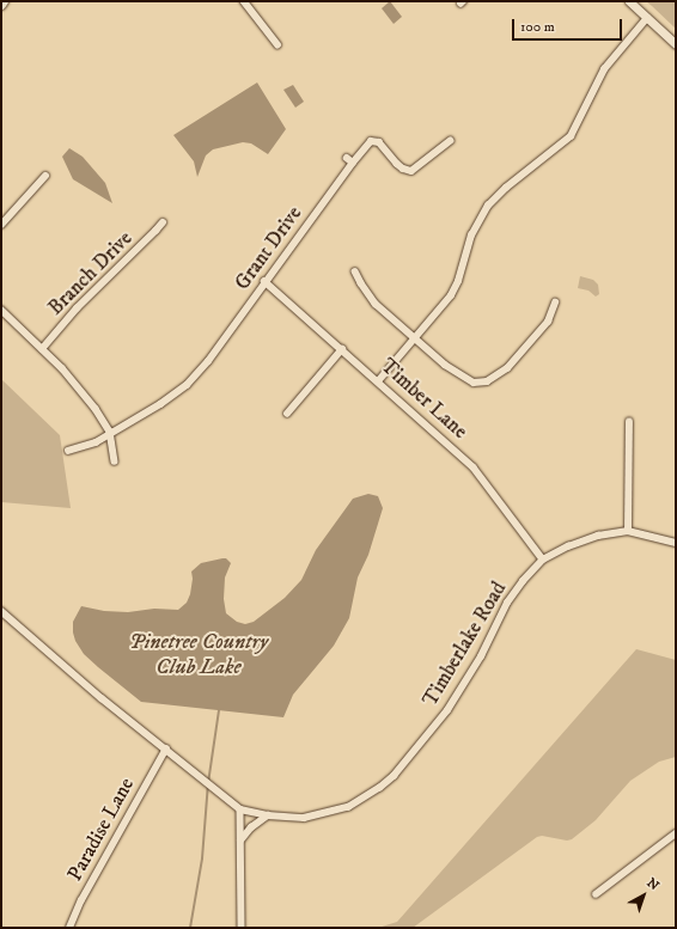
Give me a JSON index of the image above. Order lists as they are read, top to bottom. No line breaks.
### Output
{"streets":{"street":["Grant Drive","Branch Drive","Timber Lane","Timberlake Road","Paradise Lane"]},"crossings":[["Grant Drive","Timber Lane"],["Timber Lane","Timberlake Road"],["Timberlake Road","Paradise Lane"]],"water":["Pinetree Country Club Lake"],"scale_bar":"100 m","north":"top right"}
